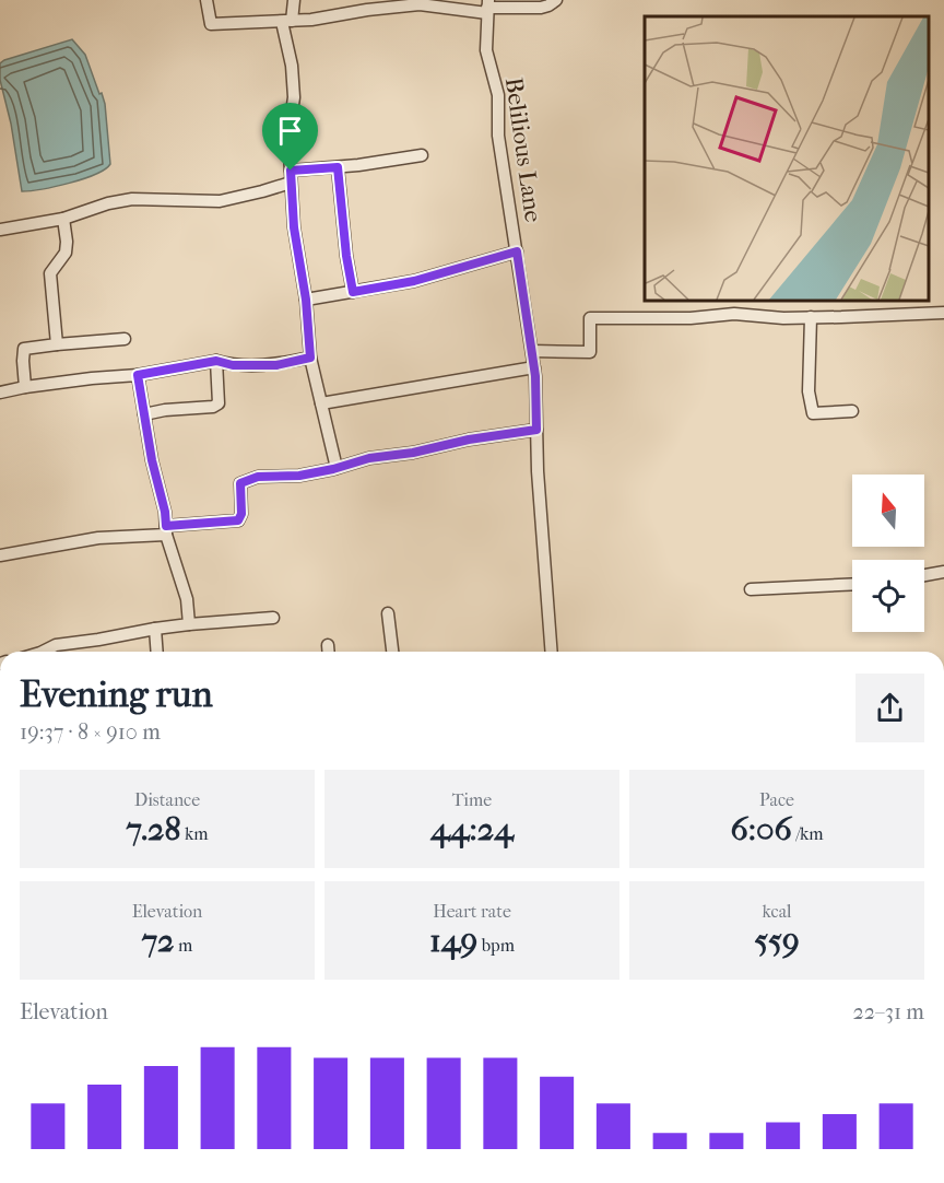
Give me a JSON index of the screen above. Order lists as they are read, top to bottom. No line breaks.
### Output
{"streets":{"street":["Belilious Lane"]},"north":"top","page":{"heading":["Evening run","19:37 · 8 × 910 m"],"stats":[["Distance","7.28 km"],["Time","44:24"],["Pace","6:06 /km"],["Elevation","72 m"],["Heart rate","149 bpm"],["kcal","559"]],"chart":["Elevation","22–31 m"]}}
